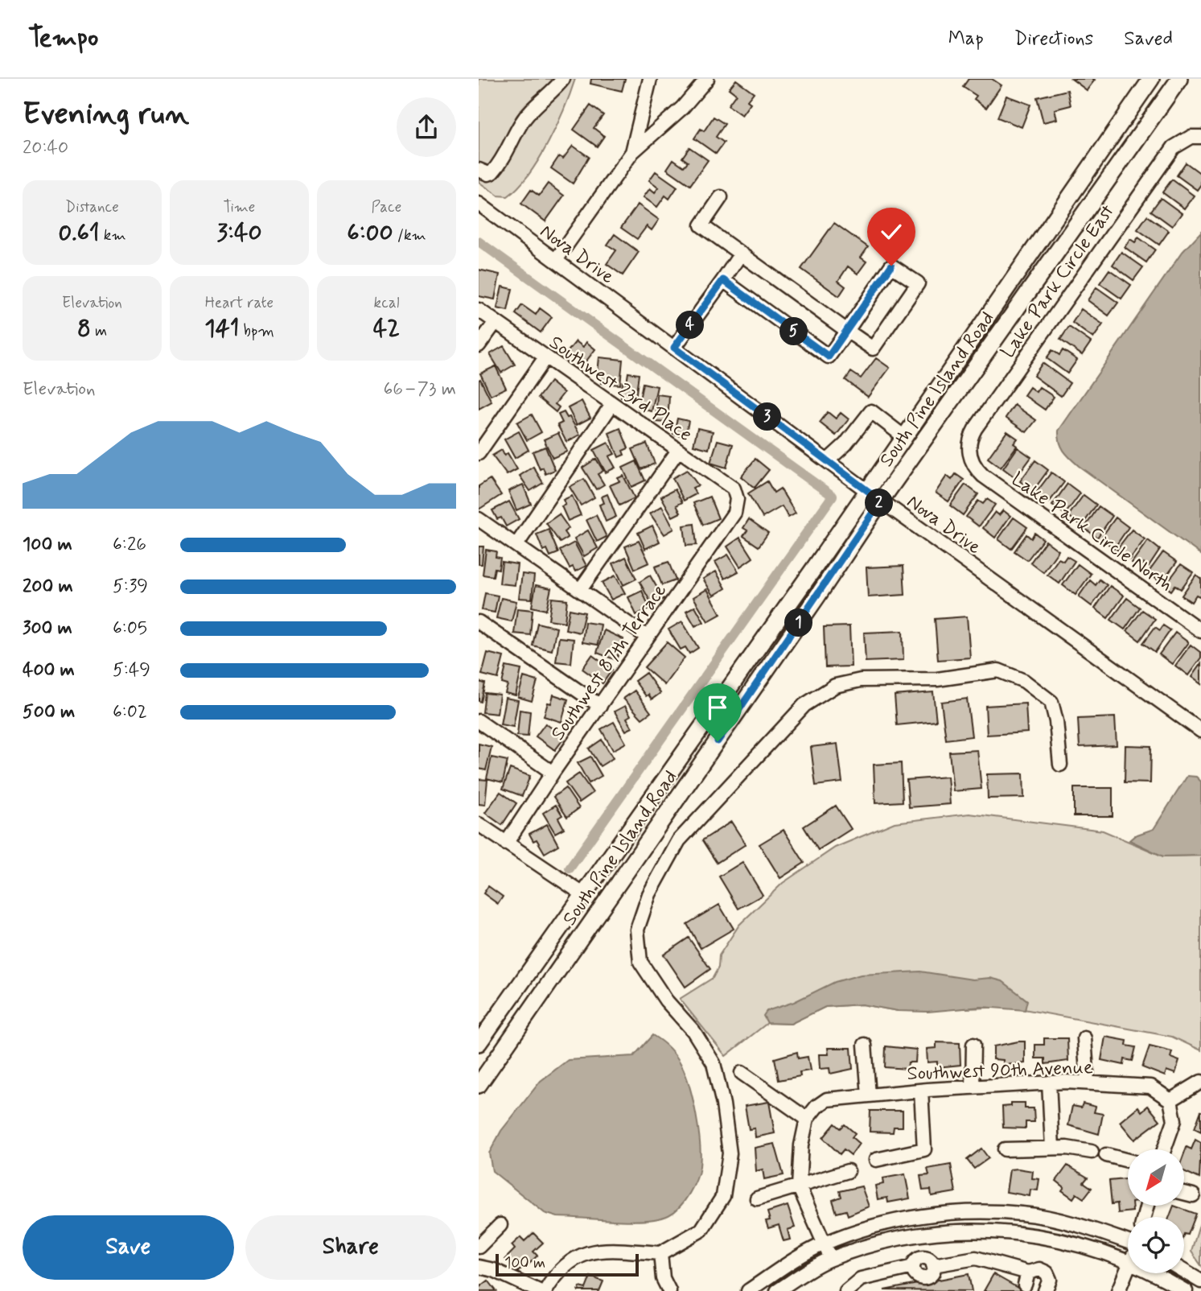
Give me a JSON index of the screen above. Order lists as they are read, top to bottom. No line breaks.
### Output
{"streets":{"main road":["South Pine Island Road"],"street":["Nova Drive","Lake Park Circle East","Southwest 23rd Place","Lake Park Circle North","Southwest 87th Terrace","Southwest 90th Avenue"]},"crossings":[["Nova Drive","South Pine Island Road"],["Lake Park Circle East","Lake Park Circle North"],["Southwest 23rd Place","Southwest 87th Terrace"]],"scale_bar":"100 m","north":"bottom left","page":{"header":"Tempo","nav":["Map","Directions","Saved"],"heading":["Evening run","20:40"],"stats":[["Distance","0.61 km"],["Time","3:40"],["Pace","6:00 /km"],["Elevation","8 m"],["Heart rate","141 bpm"],["kcal","42"]],"pins":["4","5","3","2","1"],"chart":["Elevation","66–73 m"],"list":[{"name":"100 m","note":"6:26"},{"name":"200 m","note":"5:39"},{"name":"300 m","note":"6:05"},{"name":"400 m","note":"5:49"},{"name":"500 m","note":"6:02"}],"buttons":["Save","Share"],"scale":"100 m"}}
